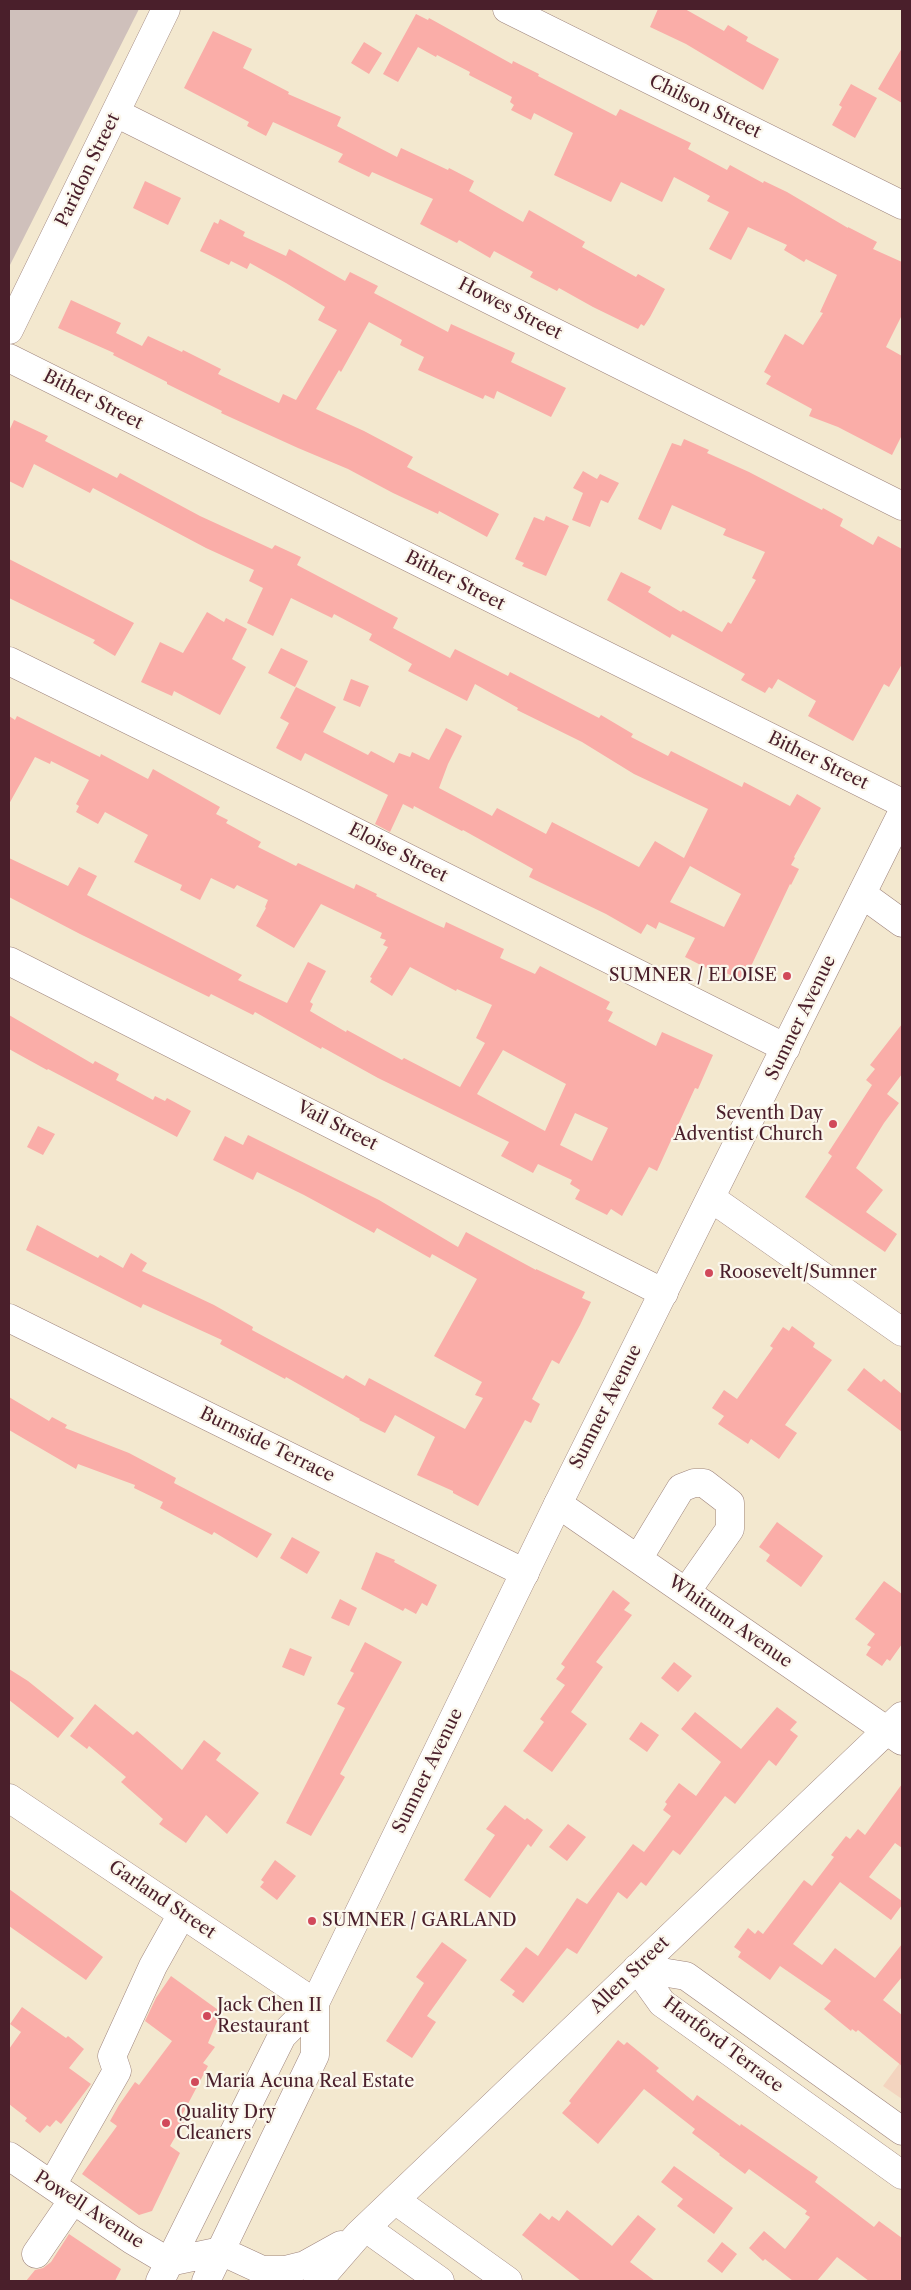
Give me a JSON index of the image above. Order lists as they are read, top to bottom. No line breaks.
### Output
{"streets":{"street":["Chilson Street","Paridon Street","Howes Street","Bither Street","Eloise Street","Sumner Avenue","Vail Street","Burnside Terrace","Whittum Avenue","Garland Street","Allen Street","Hartford Terrace","Powell Avenue"]},"crossings":[["Paridon Street","Howes Street"],["Eloise Street","Sumner Avenue"],["Sumner Avenue","Vail Street"],["Sumner Avenue","Burnside Terrace"],["Sumner Avenue","Whittum Avenue"],["Sumner Avenue","Garland Street"],["Sumner Avenue","Allen Street"],["Sumner Avenue","Powell Avenue"],["Whittum Avenue","Allen Street"],["Allen Street","Hartford Terrace"]],"places":["SUMNER / ELOISE","Seventh Day Adventist Church","Roosevelt/Sumner","SUMNER / GARLAND","Jack Chen II Restaurant","Maria Acuna Real Estate","Quality Dry Cleaners"]}
